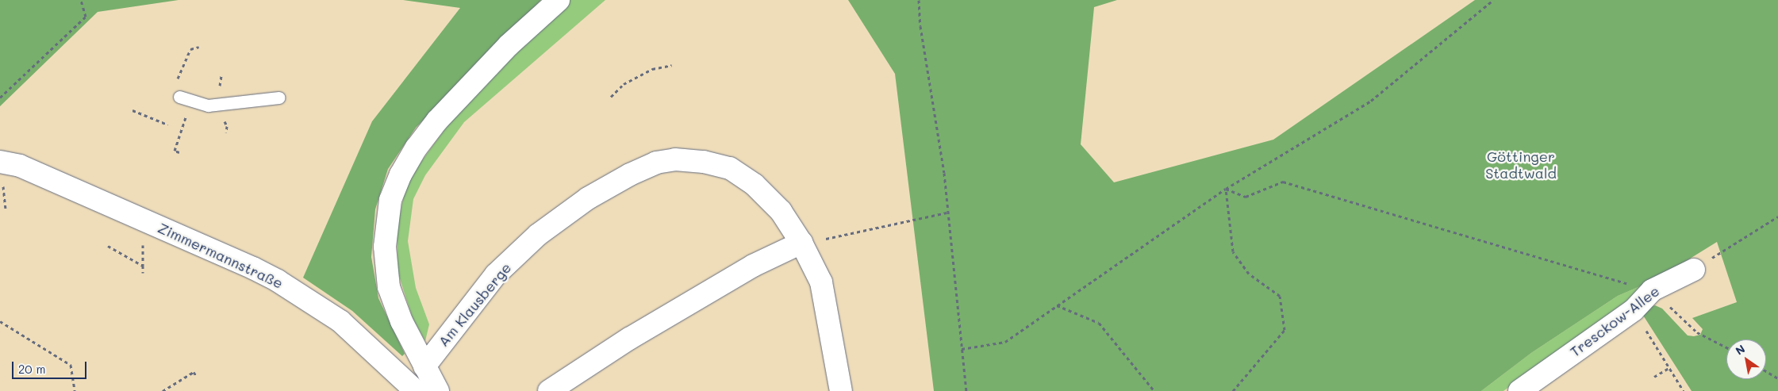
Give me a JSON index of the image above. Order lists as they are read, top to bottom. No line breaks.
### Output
{"streets":{"street":["Zimmermannstraße","Am Klausberge","Tresckow-Allee"]},"parks":["Göttinger Stadtwald"],"scale_bar":"20 m","north":"top left"}
